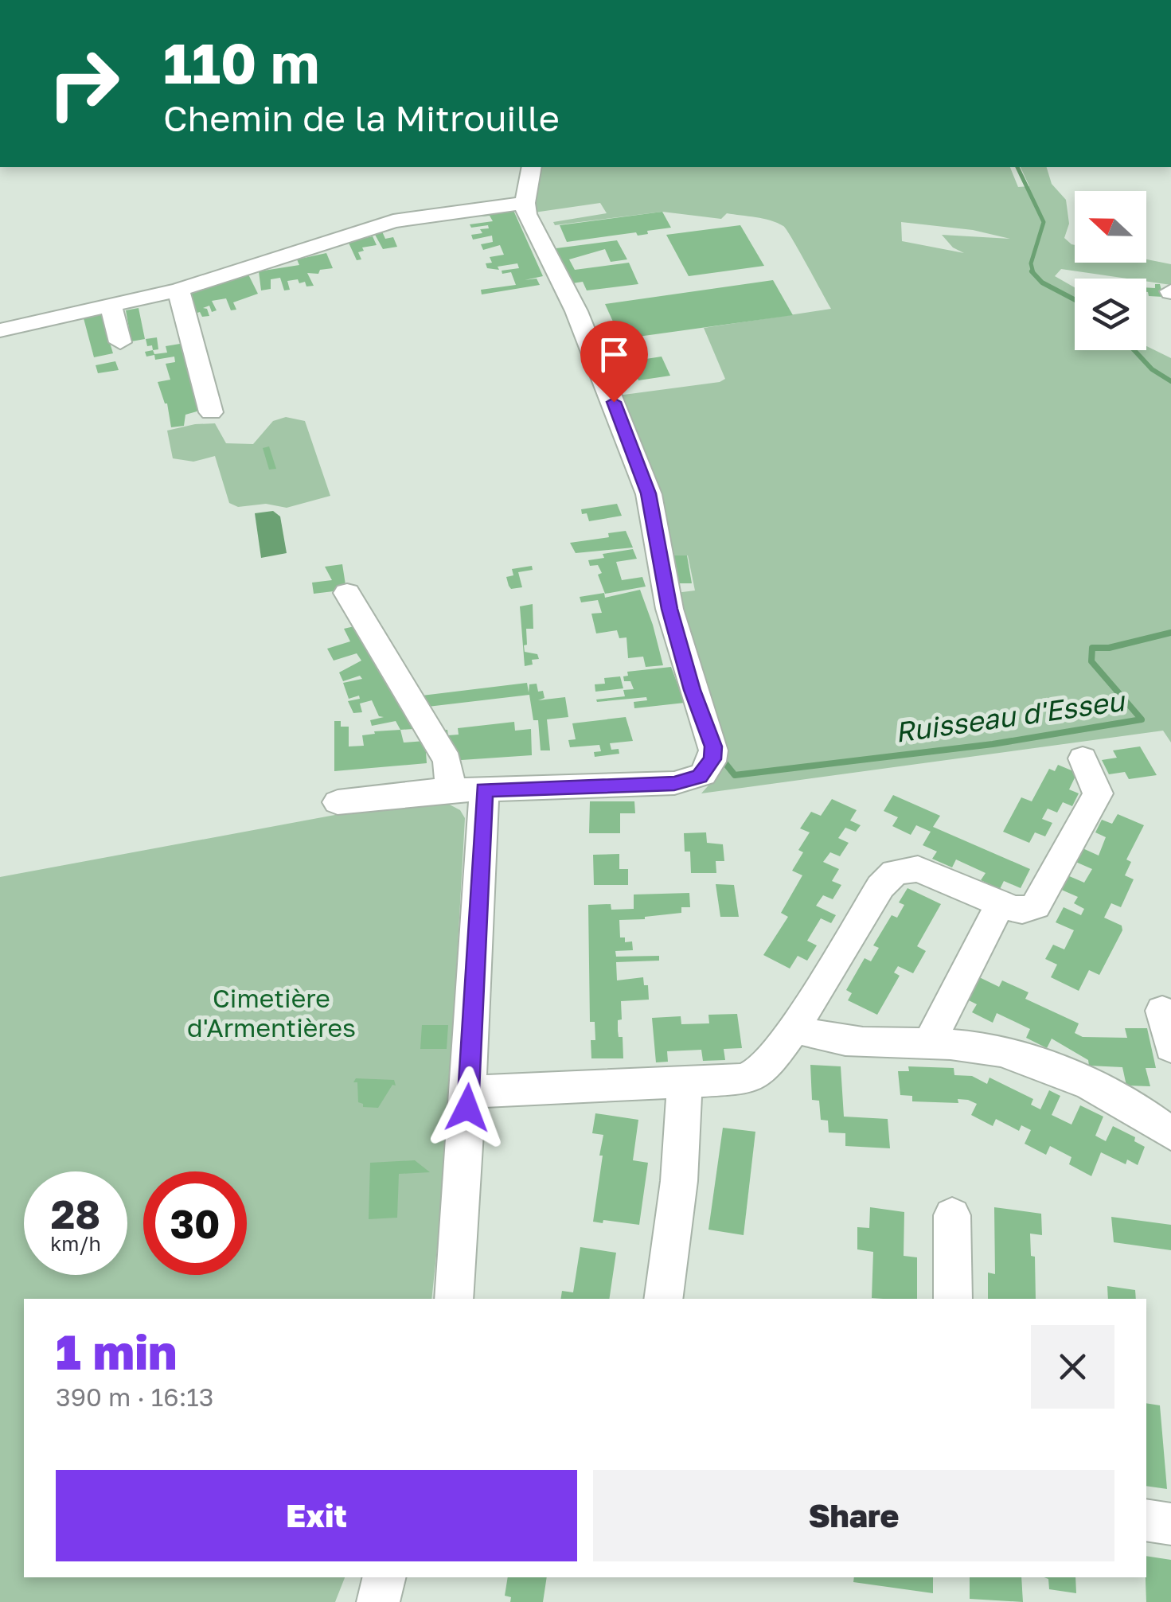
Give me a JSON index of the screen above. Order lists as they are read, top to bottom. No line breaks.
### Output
{"water":["Ruisseau d'Esseu"],"parks":["Cimetière d'Armentières"],"north":"left","page":{"turn":["110 m","Chemin de la Mitrouille"],"speed":"28 km/h","limit":"30","heading":["1 min","390 m · 16:13"],"buttons":["Exit","Share"]}}
